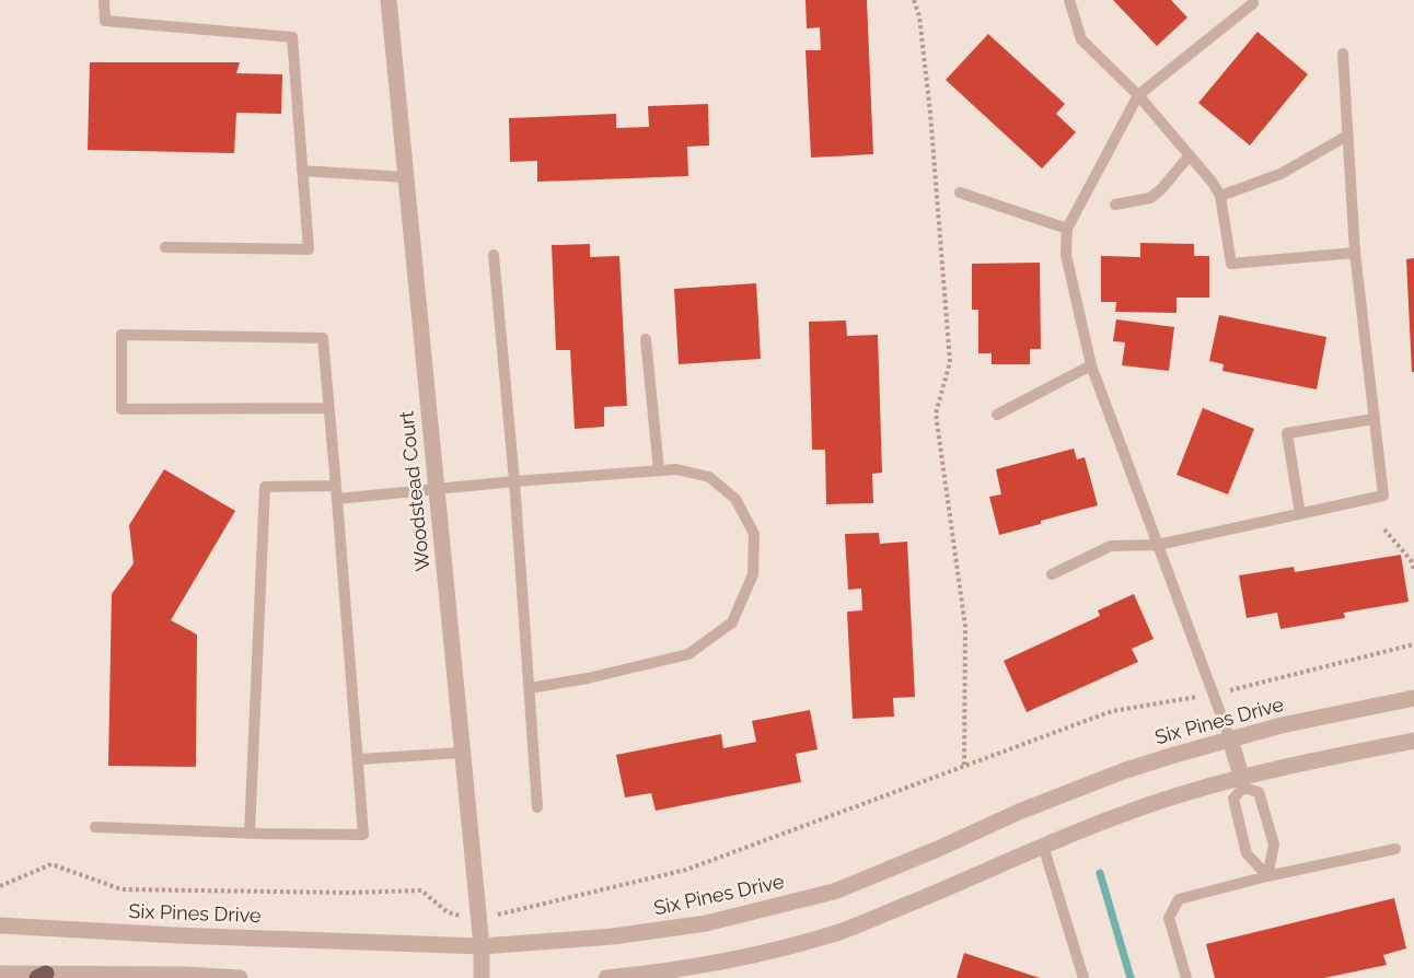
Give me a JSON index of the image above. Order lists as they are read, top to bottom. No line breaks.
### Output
{"streets":{"street":["Woodstead Court","Six Pines Drive"]},"crossings":[["Woodstead Court","Six Pines Drive"]]}
